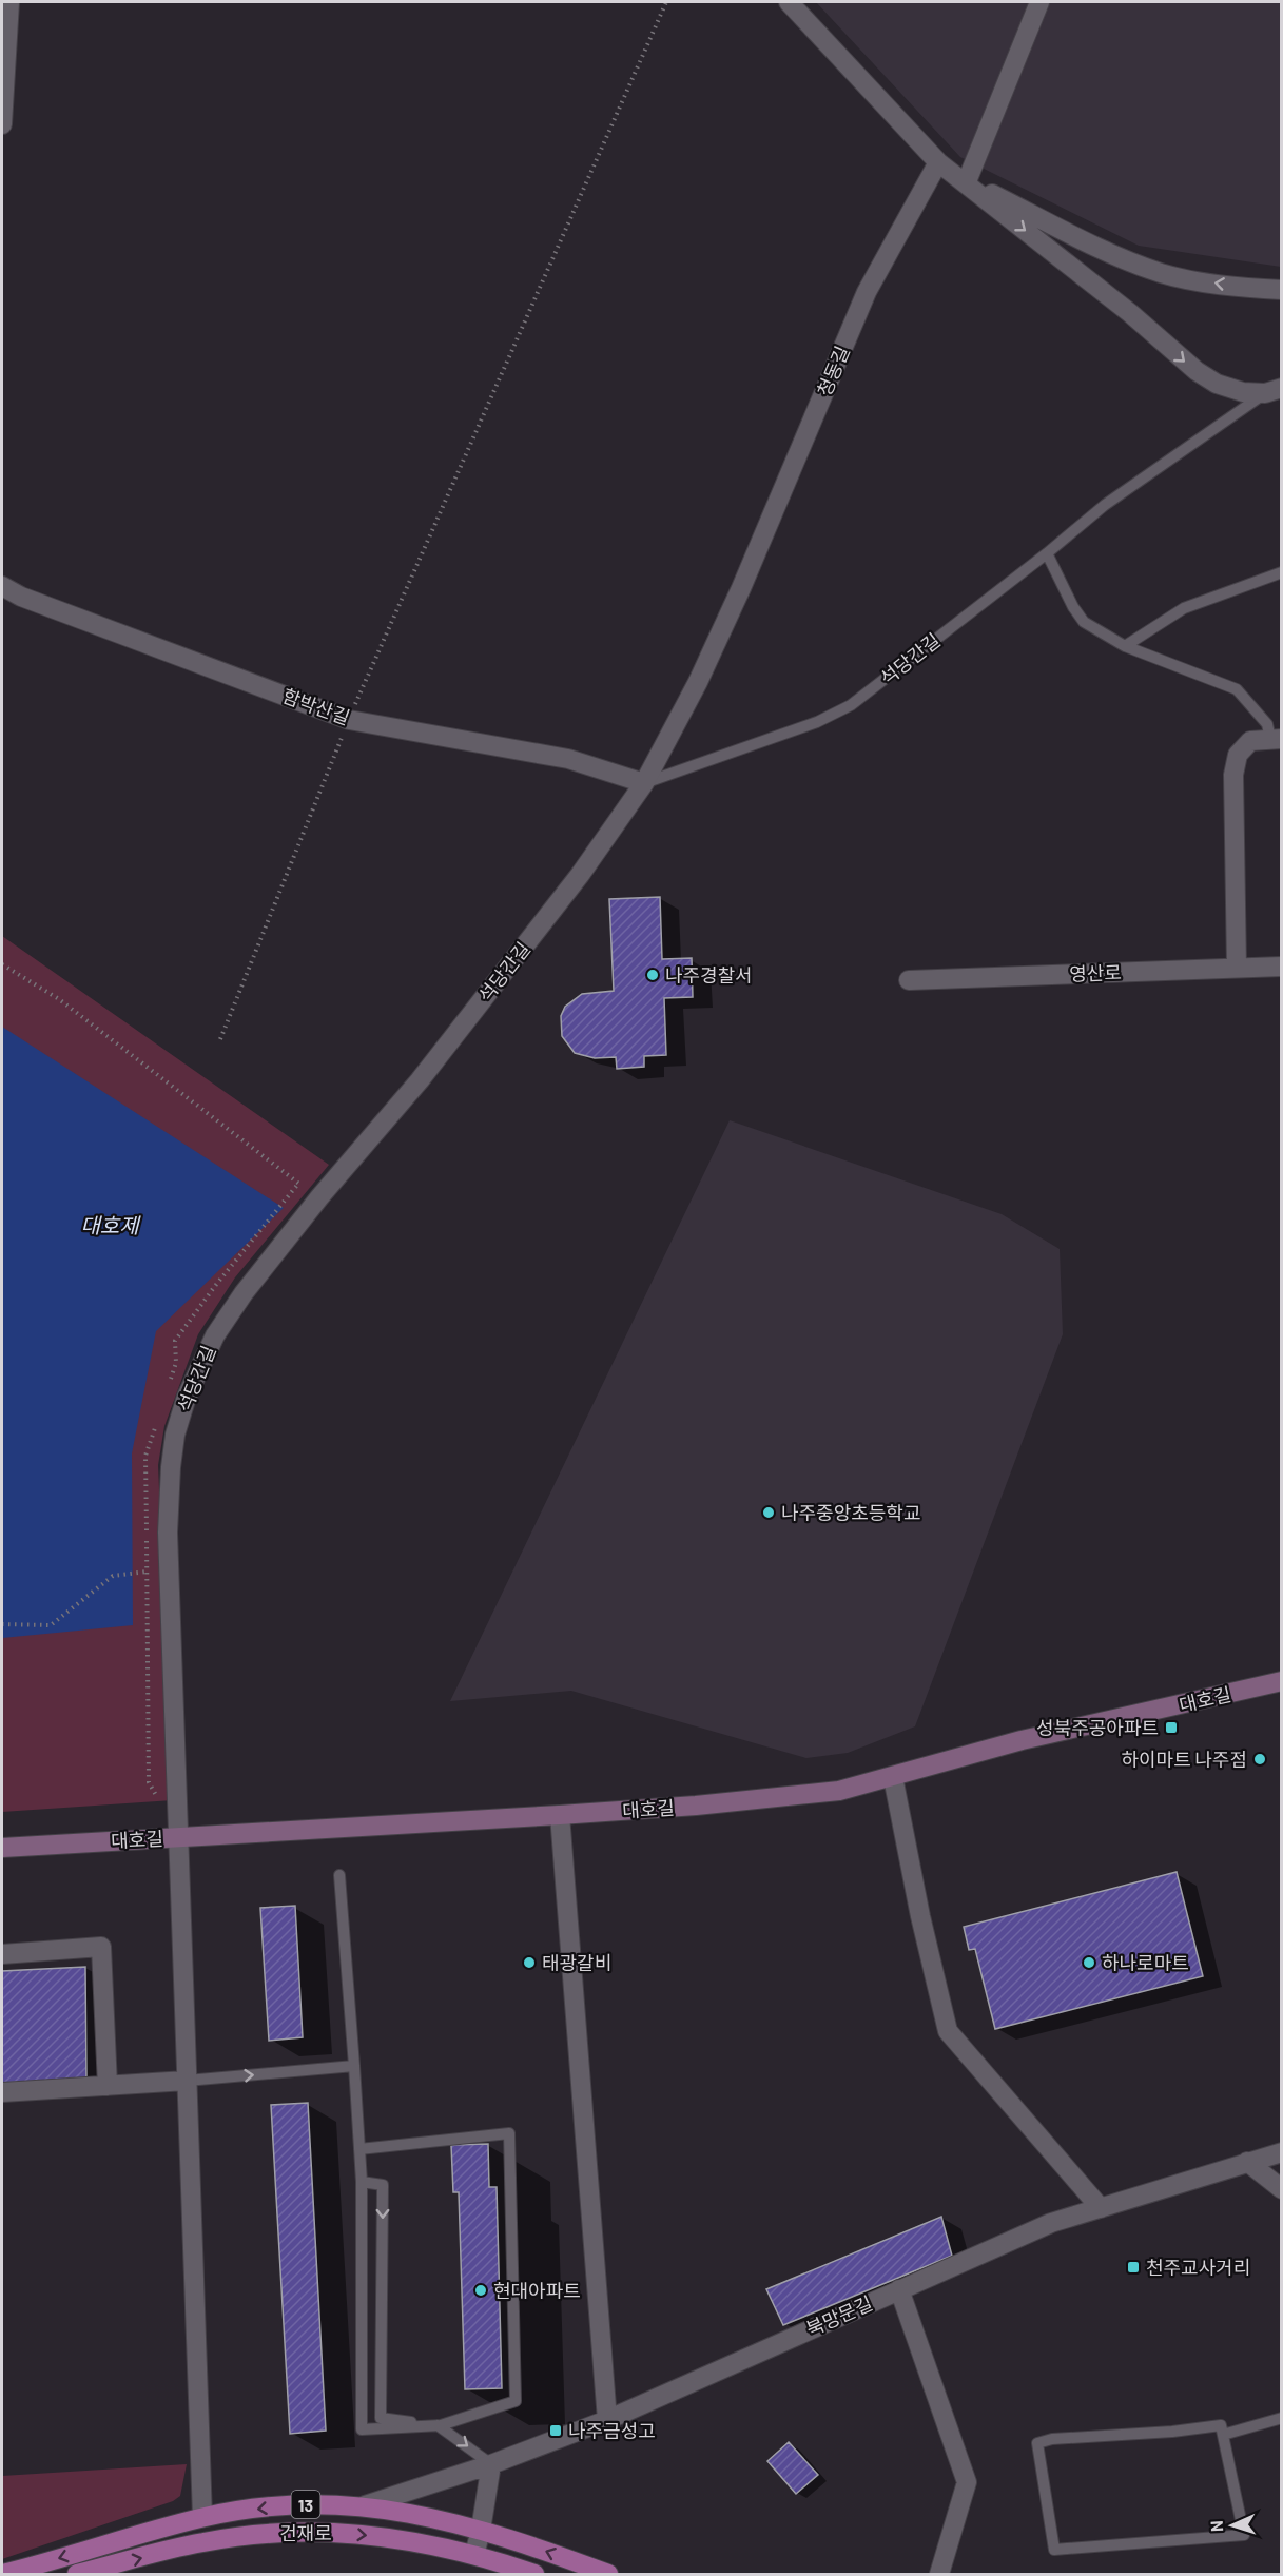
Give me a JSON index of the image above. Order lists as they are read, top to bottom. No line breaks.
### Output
{"streets":{"main road":["13","건재로"],"street":["청동길","석당간길","함박산길","영산로","대호길","북망문길"]},"crossings":[["청동길","석당간길"],["청동길","함박산길"],["석당간길","함박산길"],["석당간길","대호길"],["석당간길","건재로"],["북망문길","건재로"]],"water":["대호제"],"places":{"other":["나주경찰서","나주중앙초등학교","하이마트 나주점","태광갈비","하나로마트","현대아파트"],"transit":["성북주공아파트","천주교사거리","나주금성고"]},"north":"left"}
